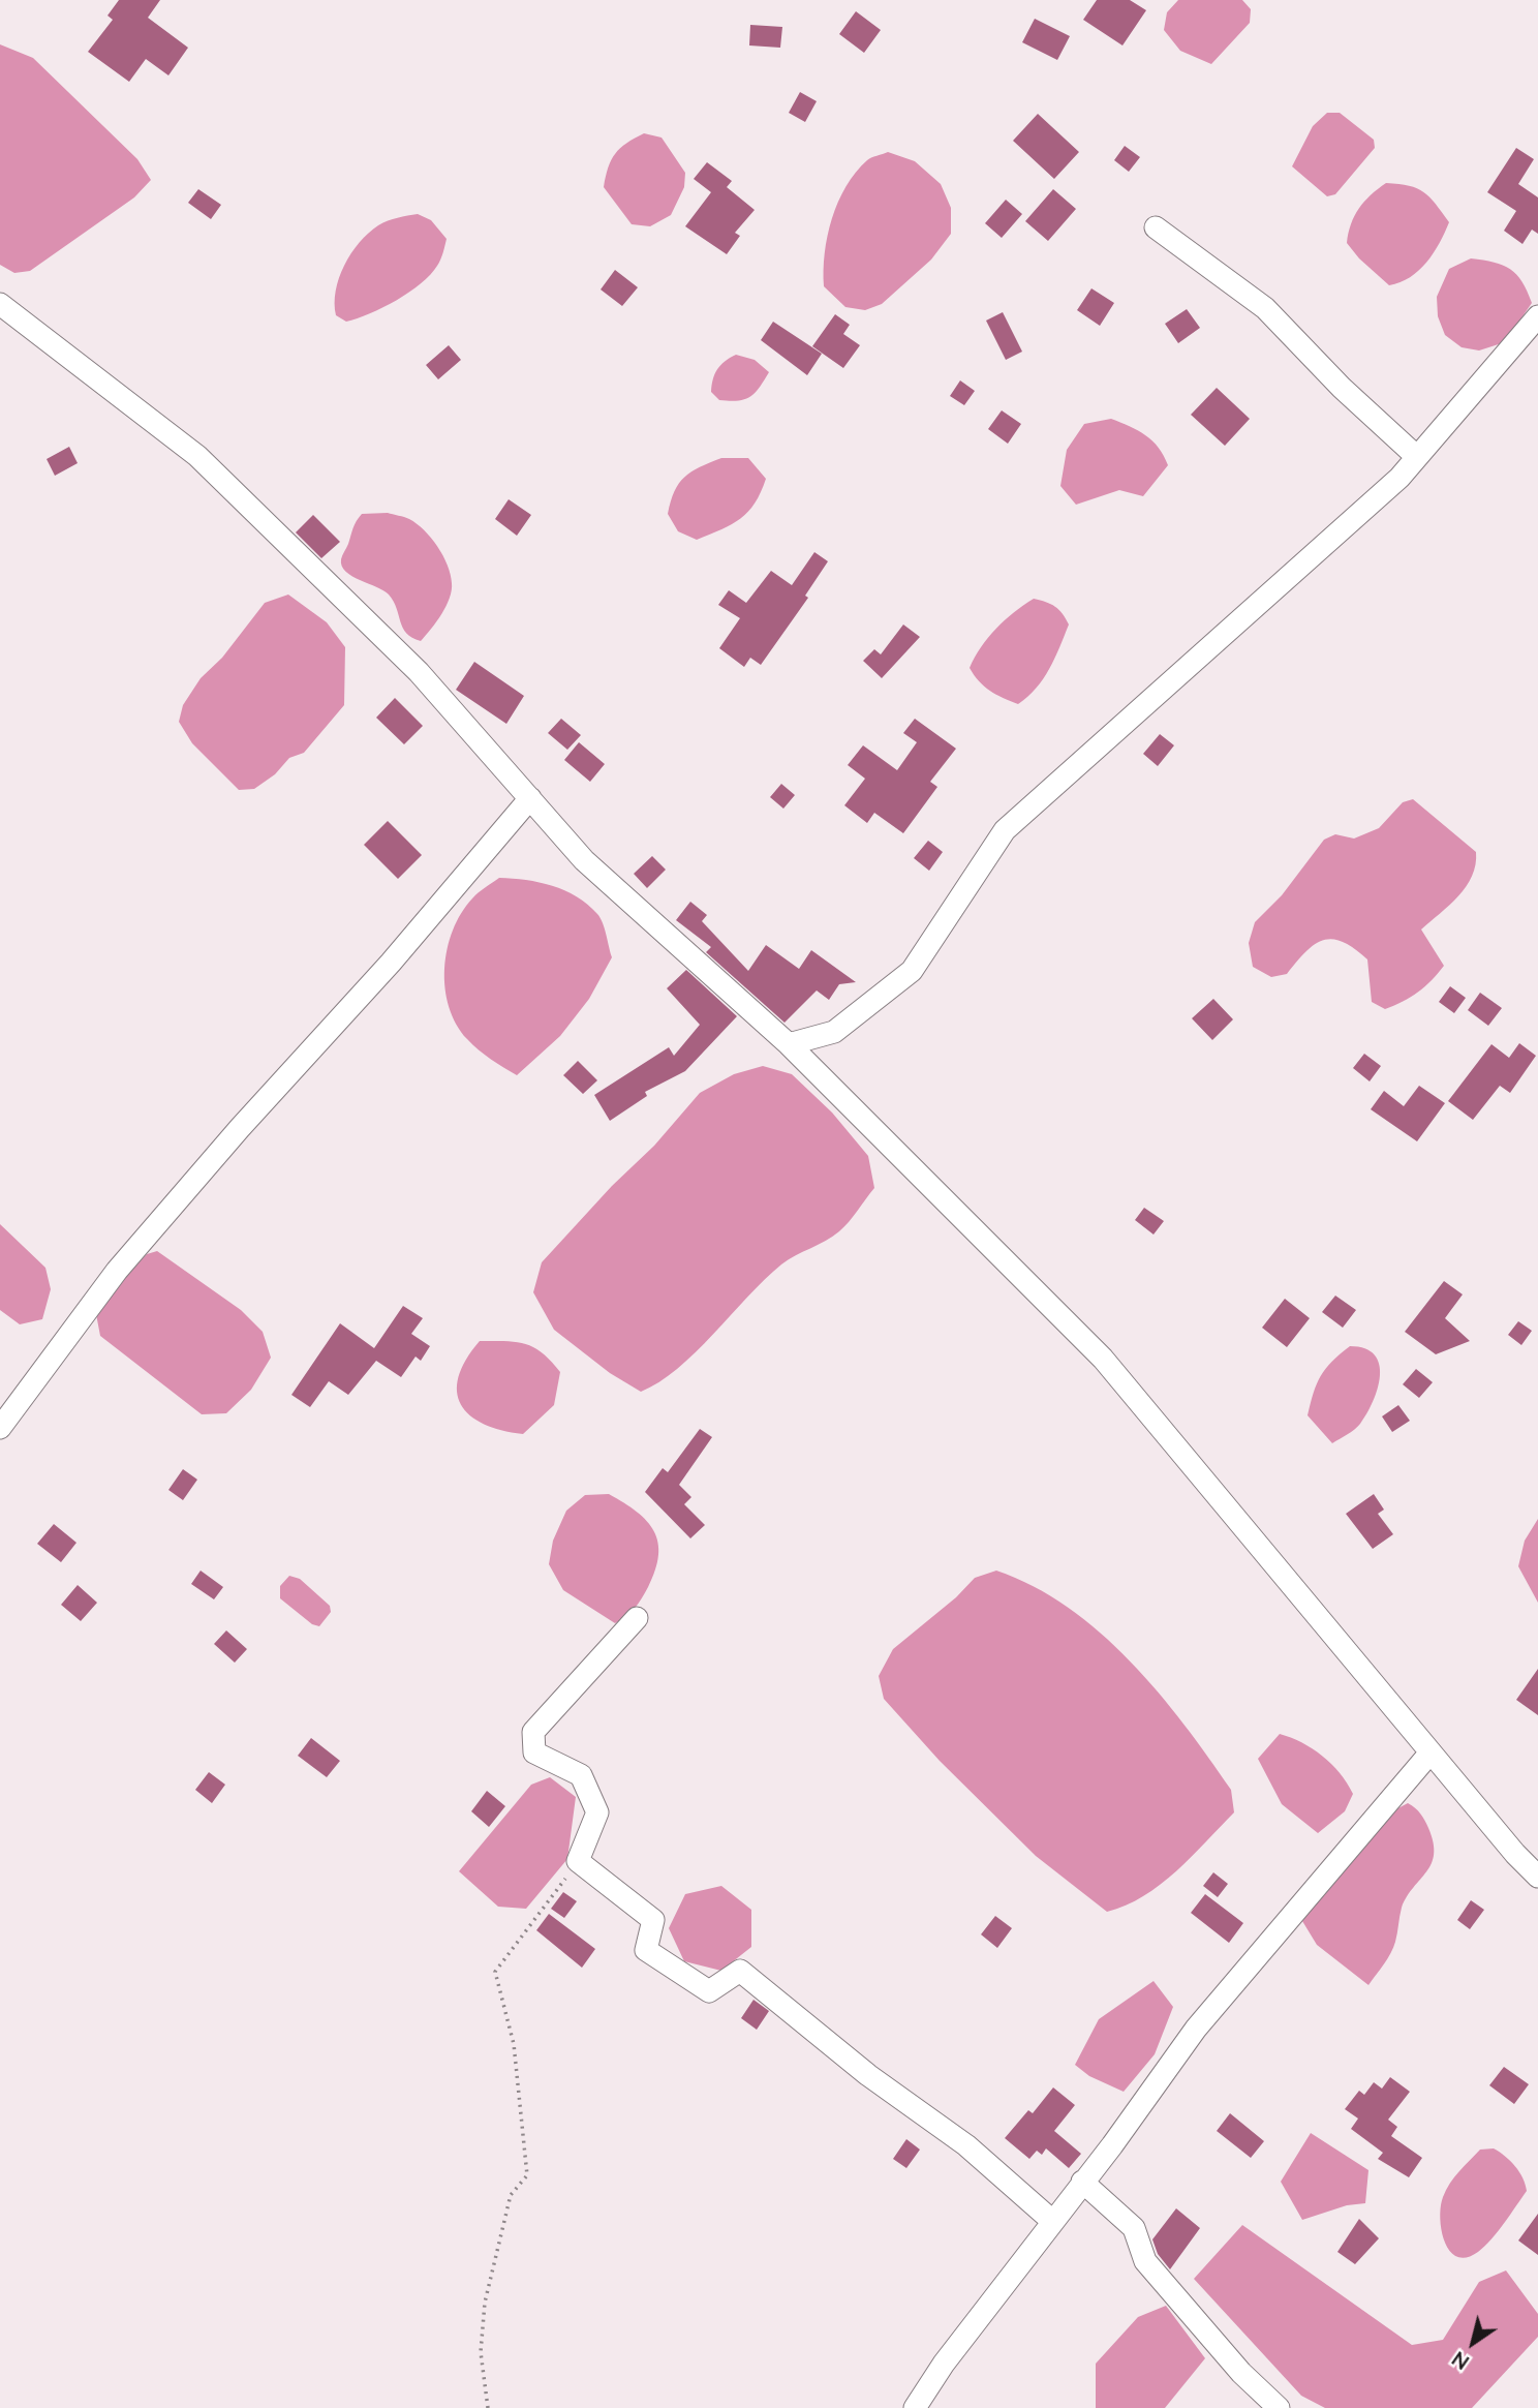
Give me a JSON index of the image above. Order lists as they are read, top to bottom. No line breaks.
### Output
{"north":"bottom left"}
